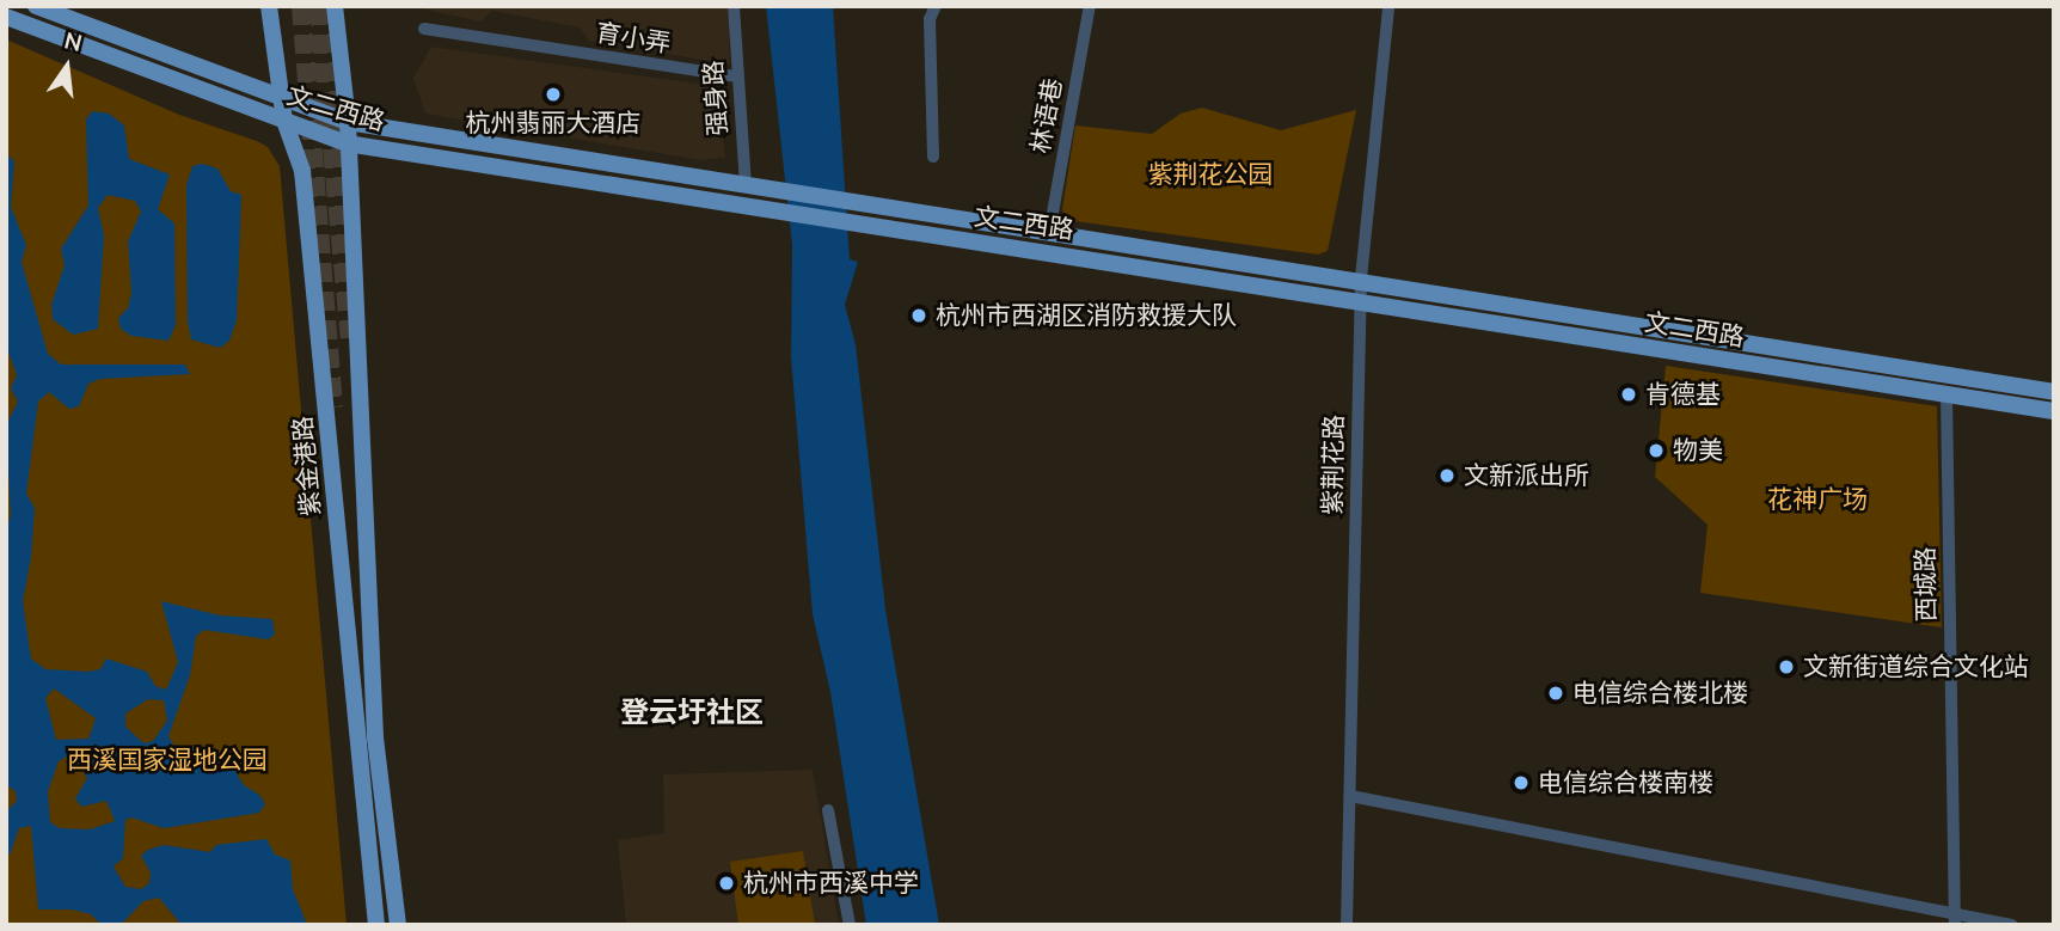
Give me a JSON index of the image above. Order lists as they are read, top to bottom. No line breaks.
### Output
{"streets":{"main road":["文二西路","紫金港路"],"street":["育小弄","强身路","林语巷","紫荆花路","西城路"]},"crossings":[["育小弄","强身路"],["强身路","文二西路"],["文二西路","林语巷"],["文二西路","紫荆花路"],["文二西路","紫金港路"],["文二西路","西城路"]],"districts":["登云圩社区"],"parks":["紫荆花公园","花神广场","西溪国家湿地公园"],"places":["杭州翡丽大酒店","杭州市西湖区消防救援大队","肯德基","物美","文新派出所","文新街道综合文化站","电信综合楼北楼","电信综合楼南楼","杭州市西溪中学"],"north":"top"}
